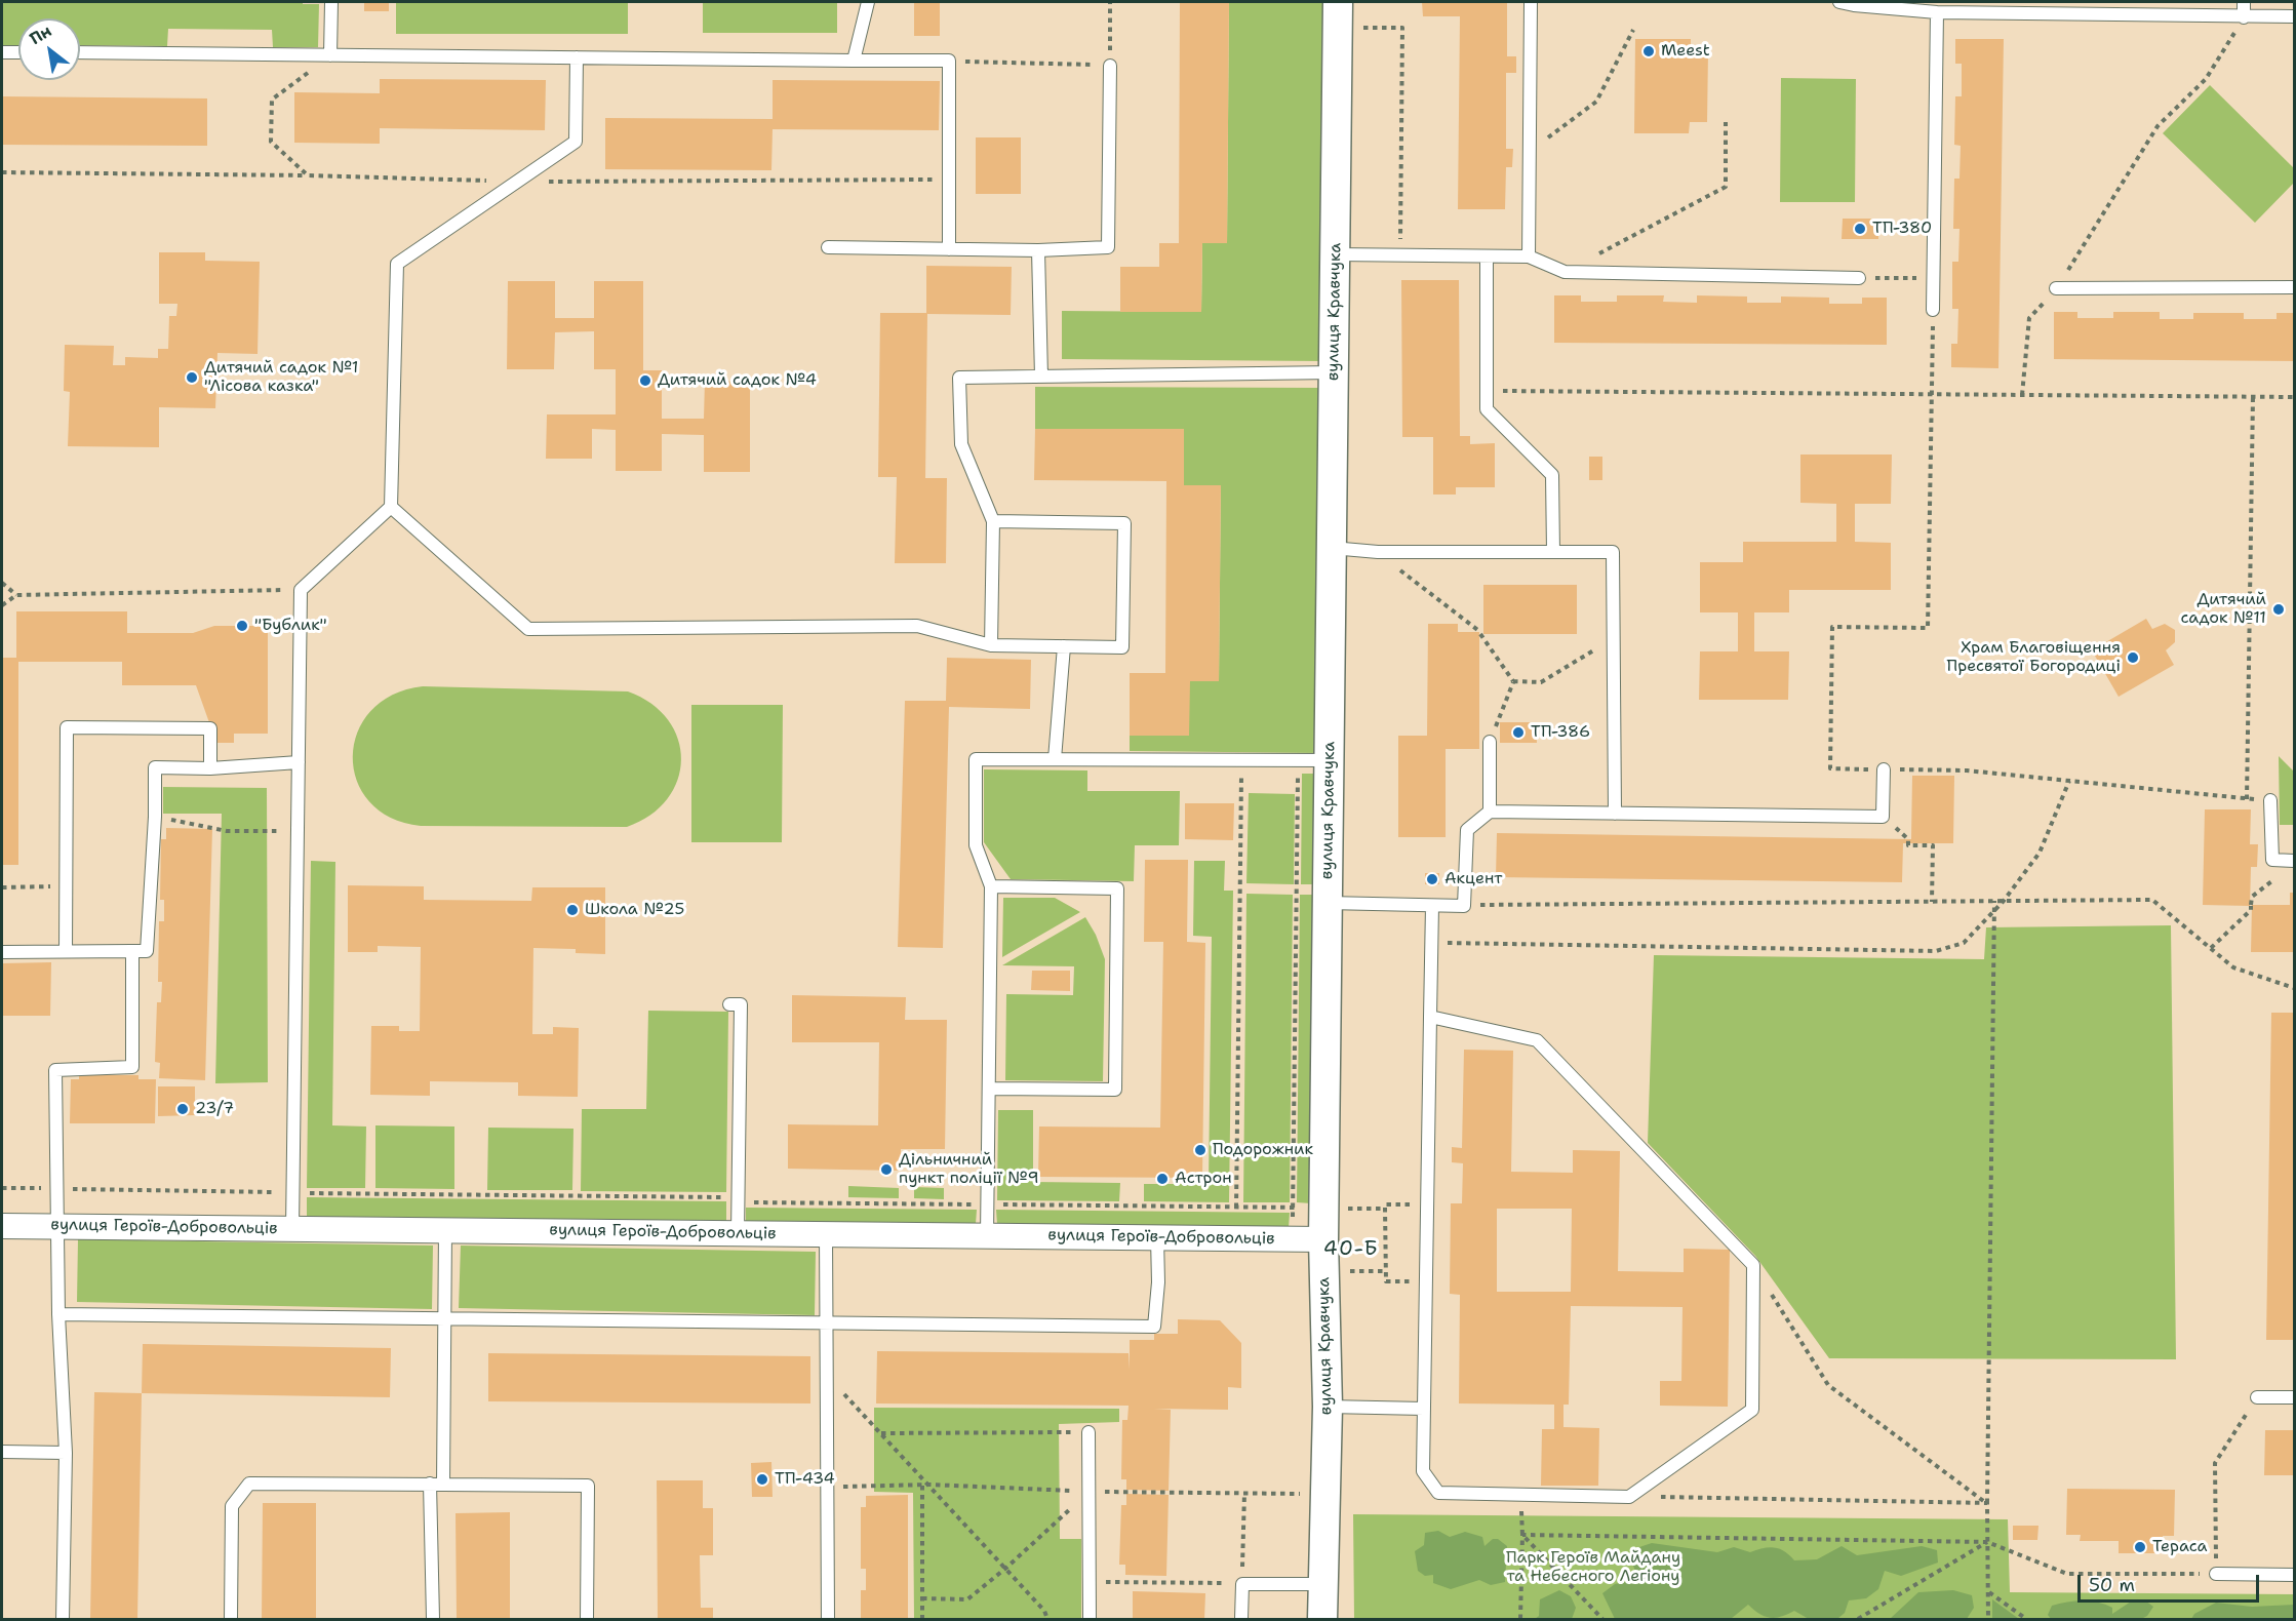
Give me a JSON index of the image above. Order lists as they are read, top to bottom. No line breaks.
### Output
{"streets":{"street":["вулиця Кравчука","вулиця Героїв-Добровольців"]},"crossings":[["вулиця Кравчука","вулиця Героїв-Добровольців"]],"districts":["40-Б"],"parks":["Парк Героїв Майдану та Небесного Легіону"],"places":["Meest","ТП-380","Дитячий садок №1 \"Лісова казка\"","Дитячий садок №4","Дитячий садок №11","\"Бублик\"","Храм Благовіщення Пресвятої Богородиці","ТП-386","Акцент","Школа №25","23/7","Подорожник","Дільничний пункт поліції №9","Астрон","ТП-434","Тераса"],"scale_bar":"50 m","north":"top left"}
